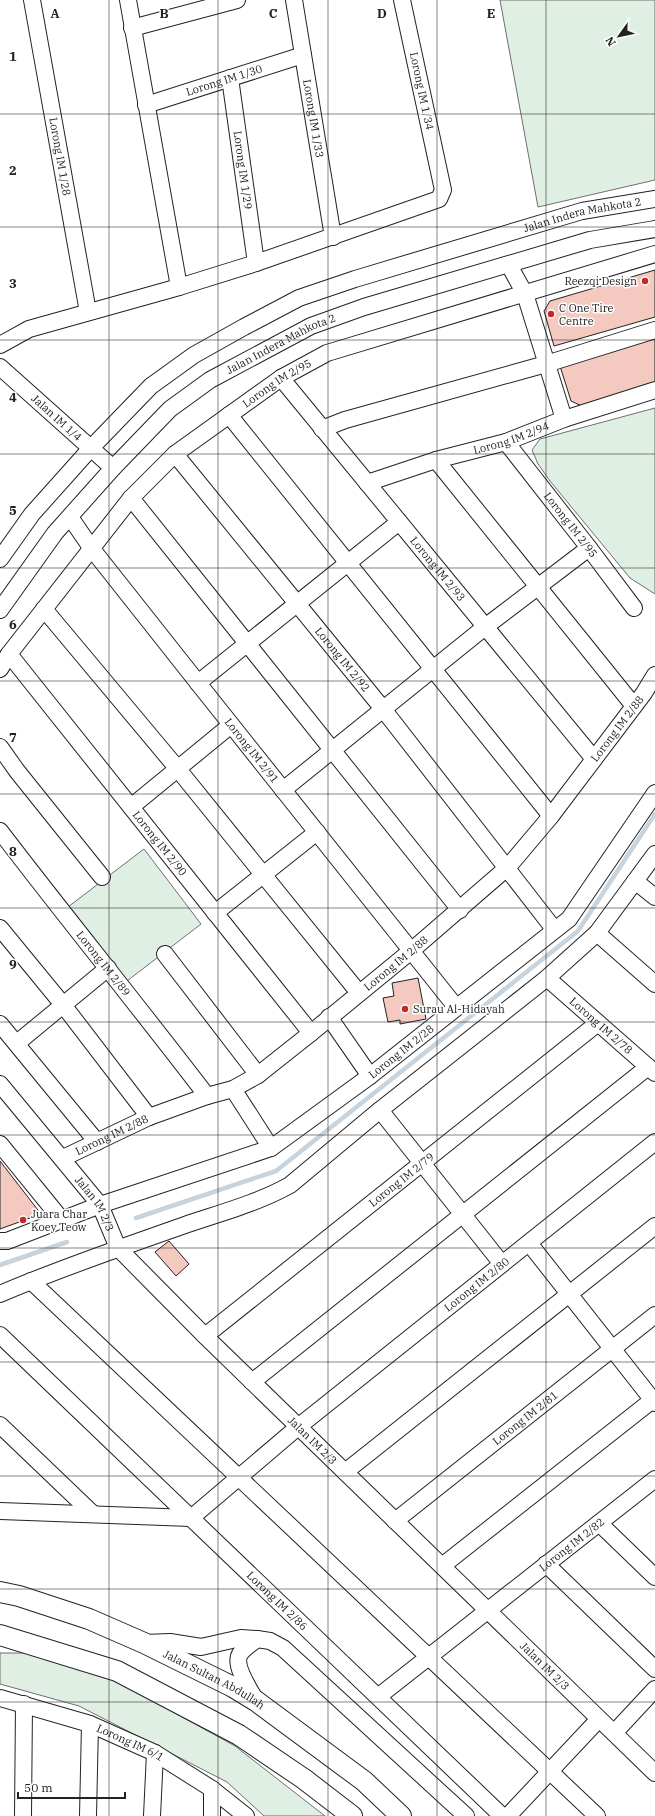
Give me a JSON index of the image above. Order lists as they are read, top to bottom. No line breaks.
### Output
{"streets":{"main road":["Jalan Sultan Abdullah"],"street":["Lorong IM 1/30","Lorong IM 1/34","Lorong IM 1/33","Lorong IM 1/28","Lorong IM 1/29","Jalan Indera Mahkota 2","Lorong IM 2/95","Jalan IM 1/4","Lorong IM 2/94","Lorong IM 2/93","Lorong IM 2/92","Lorong IM 2/88","Lorong IM 2/91","Lorong IM 2/90","Lorong IM 2/89","Lorong IM 2/78","Lorong IM 2/28","Lorong IM 2/79","Jalan IM 2/3","Lorong IM 2/80","Lorong IM 2/81","Lorong IM 2/82","Lorong IM 2/86","Lorong IM 6/1"]},"crossings":[["Lorong IM 1/30","Lorong IM 1/33"],["Lorong IM 1/30","Lorong IM 1/29"],["Lorong IM 1/34","Lorong IM 1/33"],["Jalan Indera Mahkota 2","Jalan IM 1/4"],["Jalan Indera Mahkota 2","Lorong IM 2/91"],["Lorong IM 2/95","Lorong IM 2/94"],["Lorong IM 2/95","Lorong IM 2/93"],["Lorong IM 2/95","Lorong IM 2/92"],["Lorong IM 2/95","Lorong IM 2/91"],["Lorong IM 2/95","Lorong IM 2/90"],["Lorong IM 2/94","Lorong IM 2/93"],["Lorong IM 2/93","Lorong IM 2/88"],["Lorong IM 2/92","Lorong IM 2/88"],["Lorong IM 2/92","Lorong IM 2/28"],["Lorong IM 2/88","Lorong IM 2/91"],["Lorong IM 2/88","Lorong IM 2/90"],["Lorong IM 2/88","Lorong IM 2/89"],["Lorong IM 2/88","Jalan IM 2/3"],["Lorong IM 2/91","Lorong IM 2/28"],["Lorong IM 2/78","Lorong IM 2/79"],["Lorong IM 2/28","Jalan IM 2/3"],["Lorong IM 2/79","Jalan IM 2/3"],["Jalan IM 2/3","Lorong IM 2/80"],["Jalan IM 2/3","Lorong IM 2/81"],["Jalan IM 2/3","Lorong IM 2/82"],["Lorong IM 2/80","Lorong IM 2/86"],["Lorong IM 2/82","Lorong IM 2/86"]],"places":["Reezqi Design","C One Tire Centre","Surau Al-Hidayah","Juara Char Koey Teow"],"scale_bar":"50 m","north":"bottom left","grid":{"columns":["A","B","C","D","E"],"rows":["1","2","3","4","5","6","7","8","9"]}}
